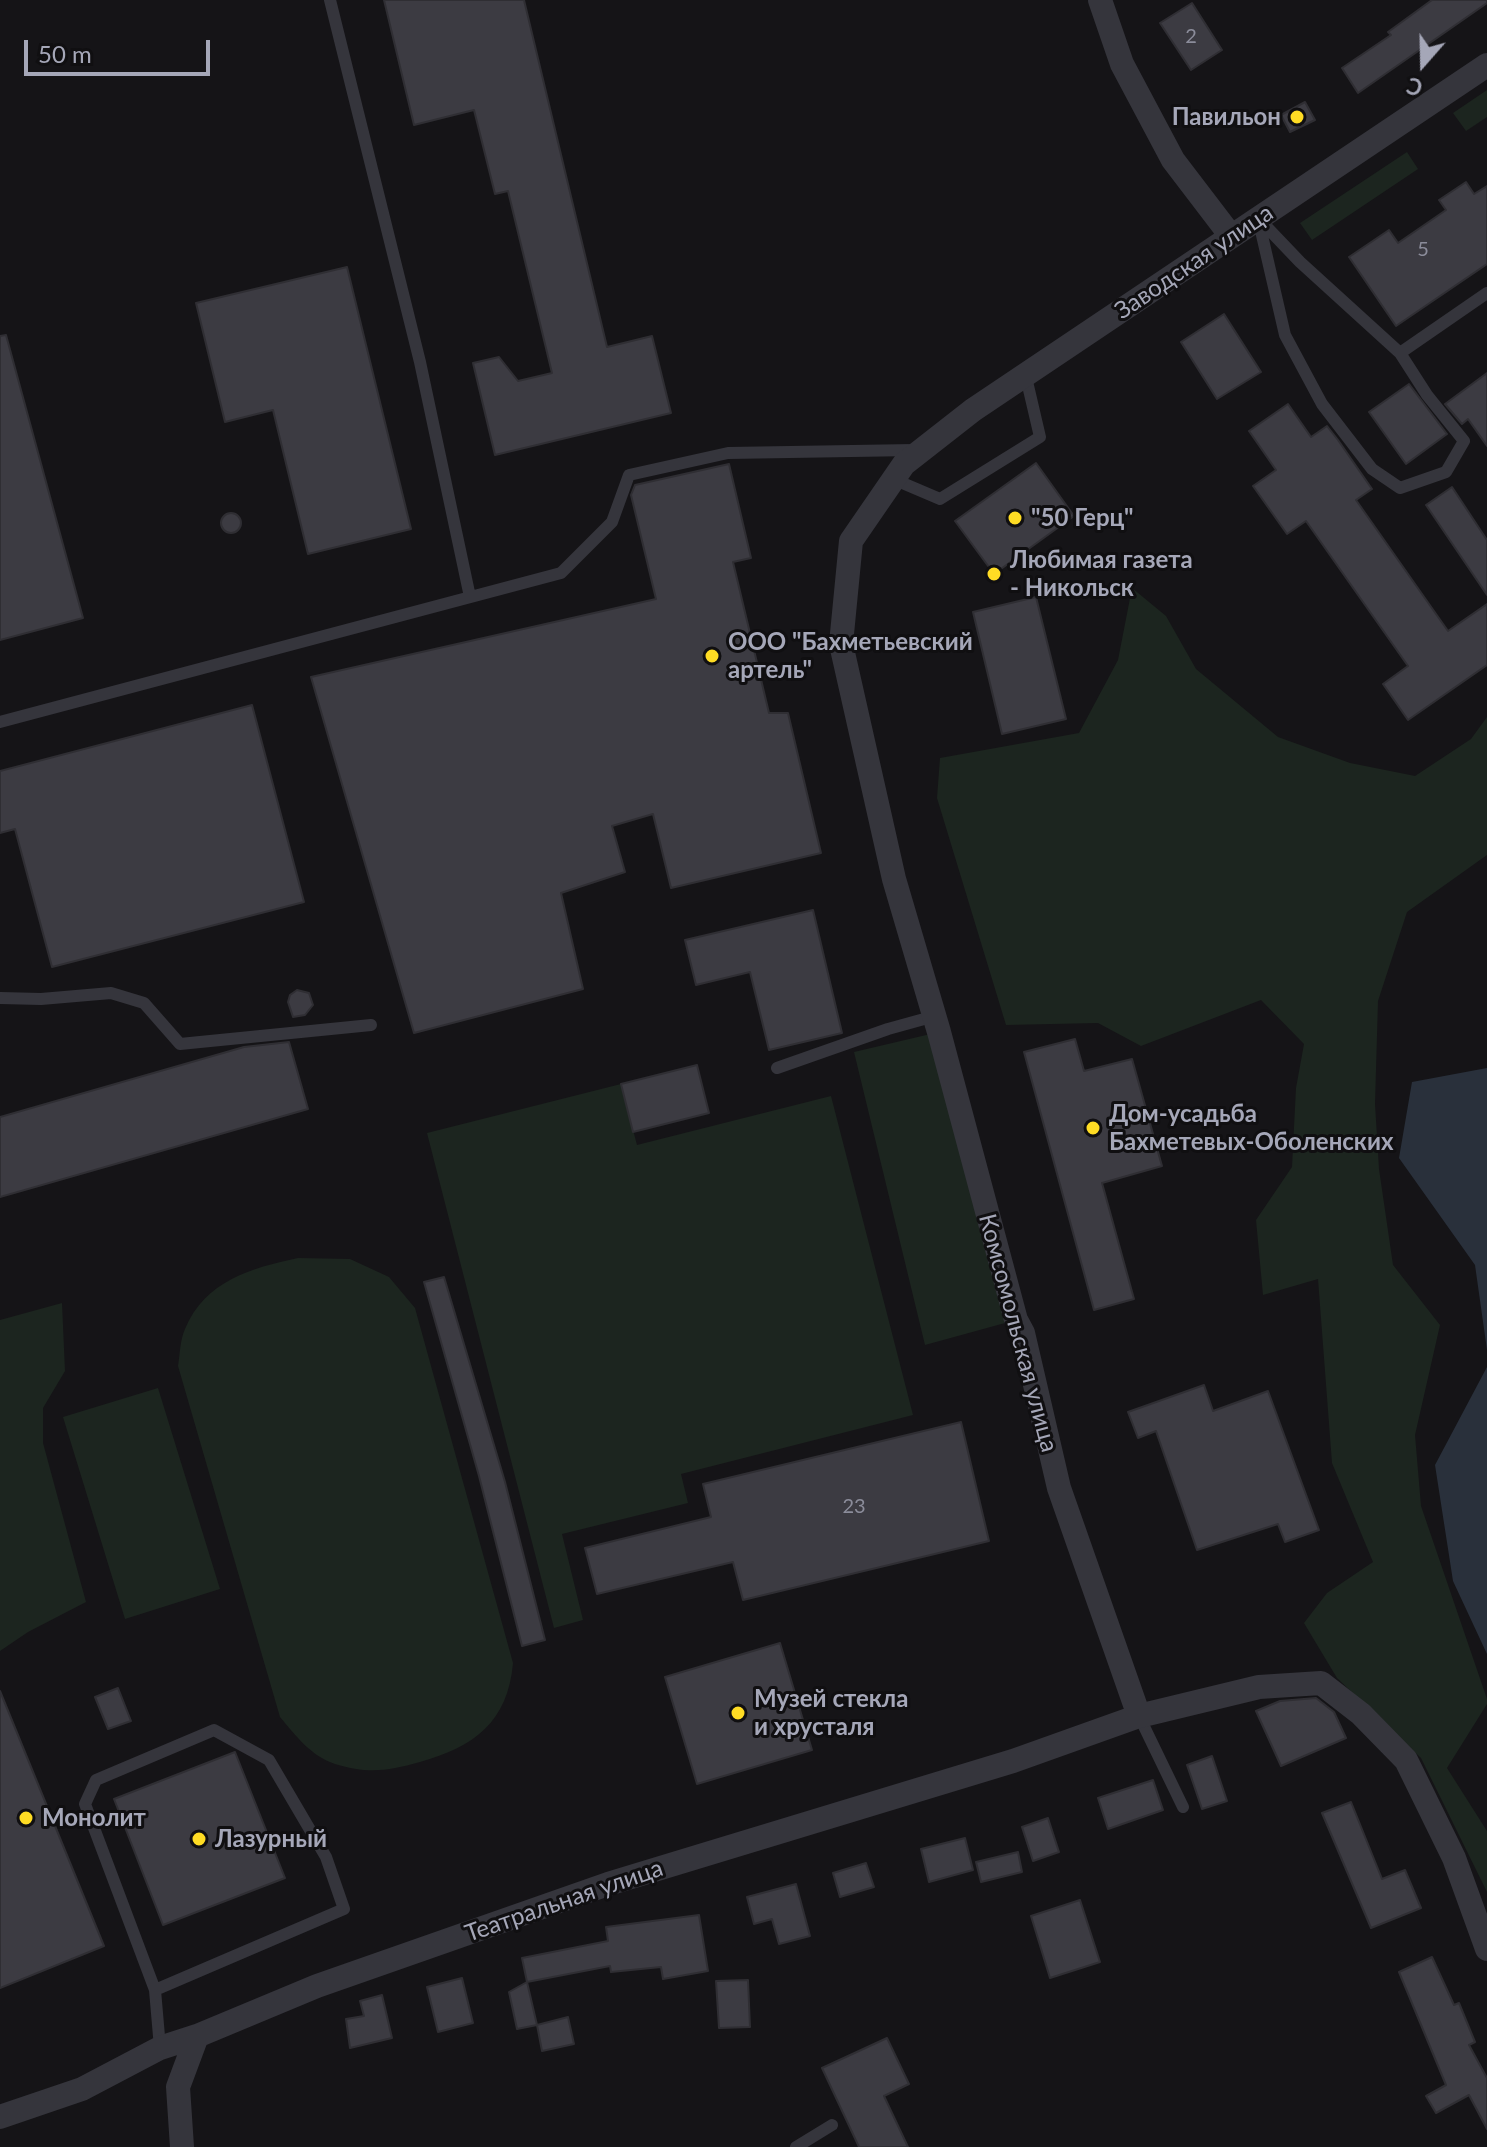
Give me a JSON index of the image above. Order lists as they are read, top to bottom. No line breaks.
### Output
{"streets":{"street":["Заводская улица","Комсомольская улица","Театральная улица"]},"crossings":[["Заводская улица","Комсомольская улица"],["Комсомольская улица","Театральная улица"]],"places":["Павильон","\"50 Герц\"","Любимая газета - Никольск","ООО \"Бахметьевский артель\"","Дом-усадьба Бахметевых-Оболенских","Музей стекла и хрусталя","Монолит","Лазурный"],"house_numbers":["2","5","23"],"scale_bar":"50 m","north":"bottom"}
